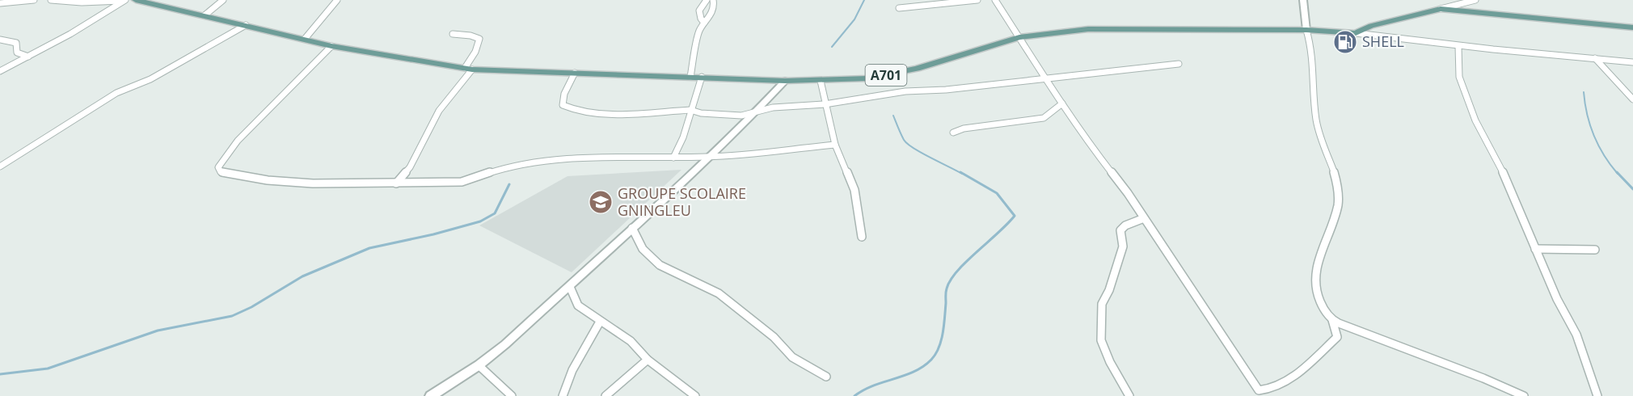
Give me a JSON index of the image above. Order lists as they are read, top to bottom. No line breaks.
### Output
{"streets":{"main road":["A701"]},"places":{"fuel station":["SHELL"],"school or university":["GROUPE SCOLAIRE GNINGLEU"]}}
